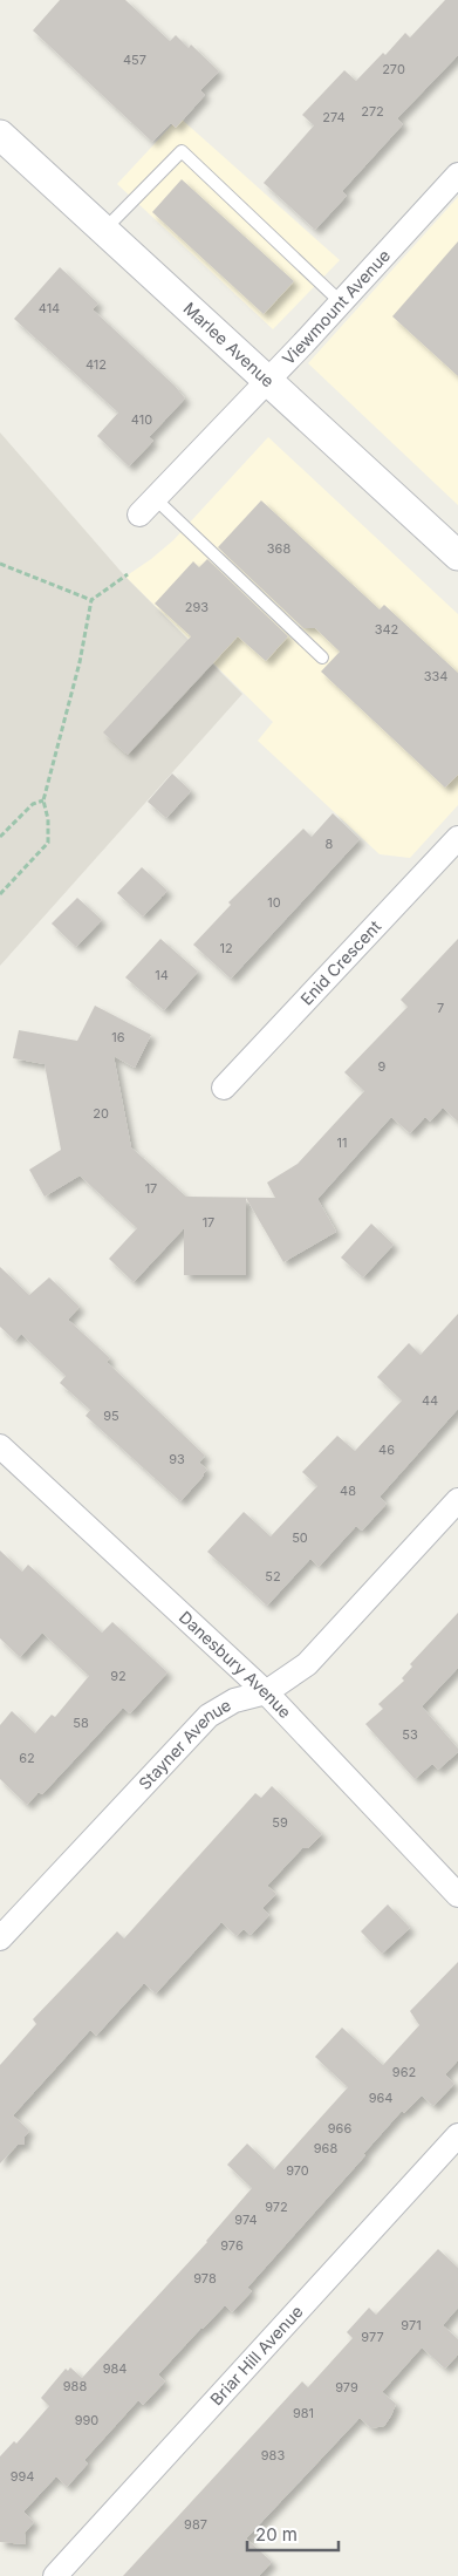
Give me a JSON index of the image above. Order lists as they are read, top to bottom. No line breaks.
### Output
{"streets":{"street":["Viewmount Avenue","Marlee Avenue","Enid Crescent","Danesbury Avenue","Stayner Avenue","Briar Hill Avenue"]},"crossings":[["Viewmount Avenue","Marlee Avenue"],["Danesbury Avenue","Stayner Avenue"]],"house_numbers":["457","270","272","274","414","412","410","368","293","342","334","8","10","12","14","7","16","9","20","11","17","17","44","95","46","93","48","50","52","92","58","53","62","59","962","964","966","968","970","972","974","976","978","971","977","984","988","979","981","990","983","994","987"],"scale_bar":"20 m"}
